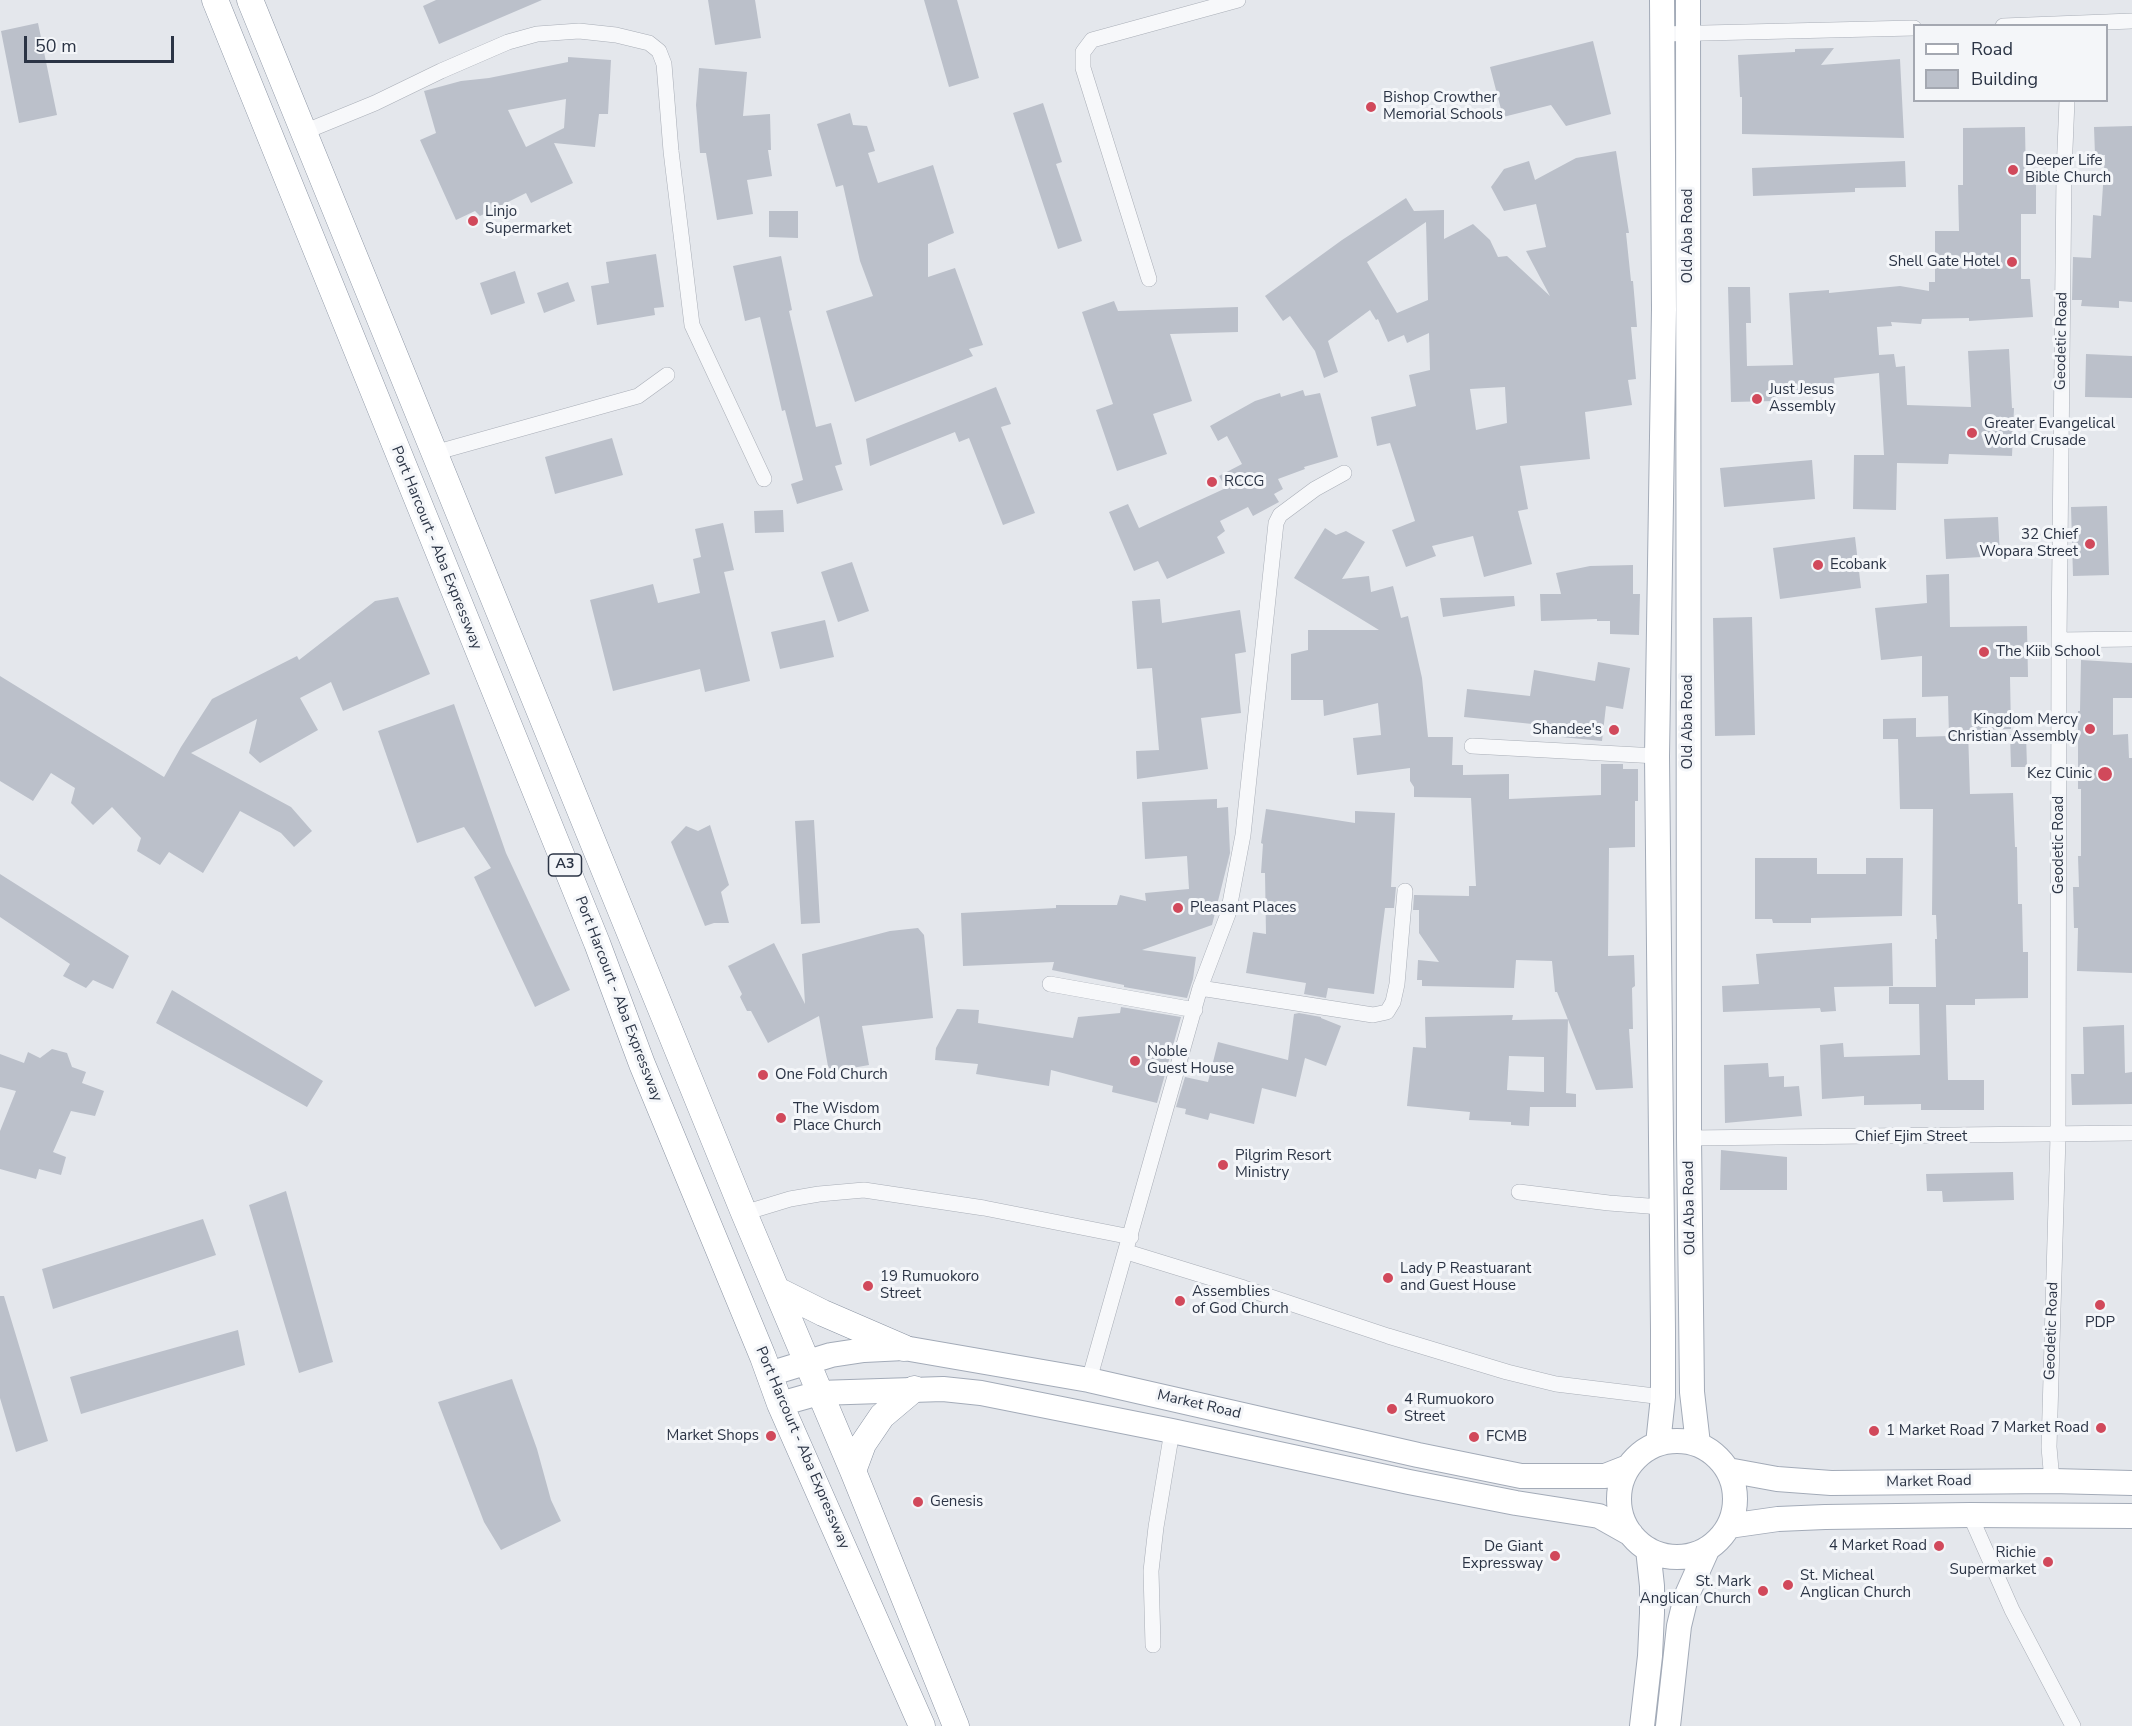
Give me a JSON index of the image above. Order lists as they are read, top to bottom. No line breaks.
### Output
{"streets":{"highway":["Port Harcourt - Aba Expressway","A3"],"main road":["Old Aba Road","Market Road"],"street":["Geodetic Road","Chief Ejim Street"]},"crossings":[["Old Aba Road","Chief Ejim Street"],["Old Aba Road","Market Road"],["Geodetic Road","Chief Ejim Street"],["Geodetic Road","Market Road"],["Port Harcourt - Aba Expressway","Market Road"],["A3","Market Road"]],"places":["Bishop Crowther Memorial Schools","Deeper Life Bible Church","Linjo Supermarket","Shell Gate Hotel","Just Jesus Assembly","Greater Evangelical World Crusade","RCCG","32 Chief Wopara Street","Ecobank","The Kiib School","Kingdom Mercy Christian Assembly","Shandee's","Kez Clinic","Pleasant Places","Noble Guest House","One Fold Church","The Wisdom Place Church","Pilgrim Resort Ministry","Lady P Reastuarant and Guest House","19 Rumuokoro Street","Assemblies of God Church","PDP","4 Rumuokoro Street","7 Market Road","1 Market Road","Market Shops","FCMB","Genesis","4 Market Road","De Giant Expressway","Richie Supermarket","St. Micheal Anglican Church","St. Mark Anglican Church"],"legend":["Road","Building"],"scale_bar":"50 m"}
